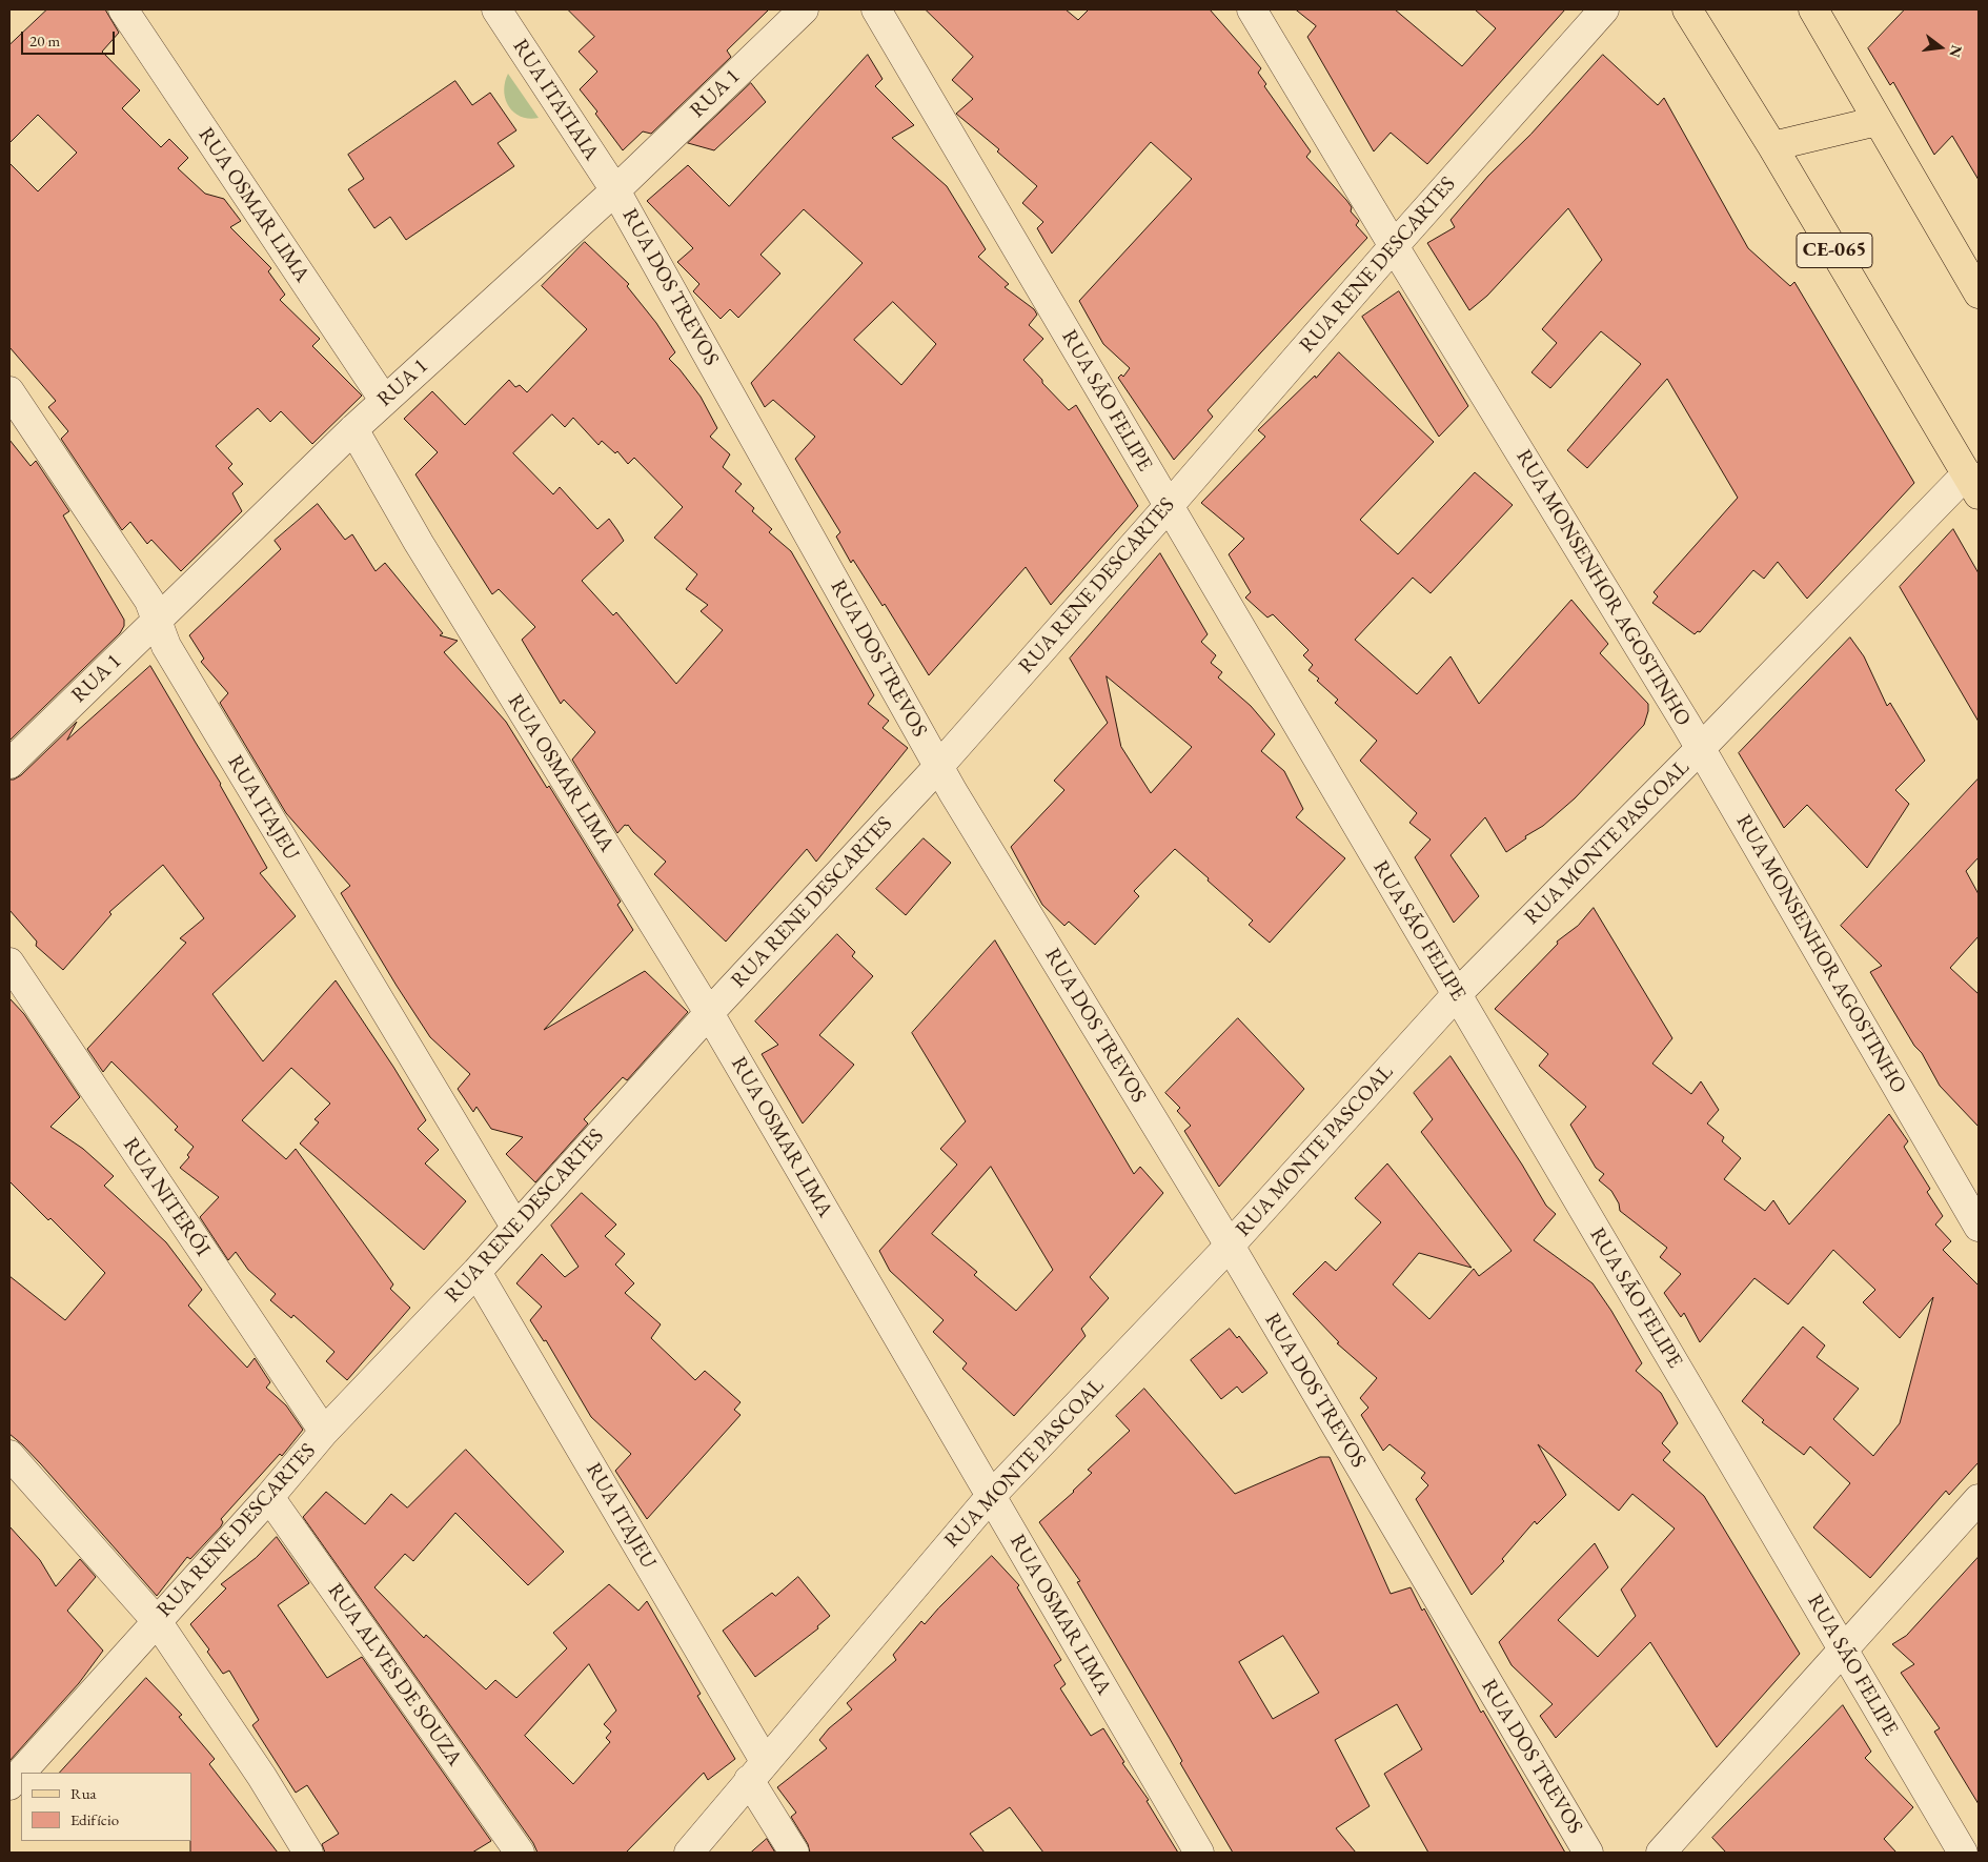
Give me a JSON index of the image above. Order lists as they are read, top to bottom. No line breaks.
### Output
{"streets":{"main road":["CE-065"],"street":["RUA 1","RUA ITATIAIA","RUA OSMAR LIMA","RUA RENE DESCARTES","RUA DOS TREVOS","RUA SÃO FELIPE","RUA MONSENHOR AGOSTINHO","RUA ITAJEU","RUA MONTE PASCOAL","RUA NITERÓI","RUA ALVES DE SOUZA"]},"crossings":[["RUA 1","RUA ITATIAIA"],["RUA 1","RUA OSMAR LIMA"],["RUA 1","RUA DOS TREVOS"],["RUA 1","RUA ITAJEU"],["RUA ITATIAIA","RUA DOS TREVOS"],["RUA OSMAR LIMA","RUA RENE DESCARTES"],["RUA OSMAR LIMA","RUA MONTE PASCOAL"],["CE-065","RUA MONTE PASCOAL"],["RUA RENE DESCARTES","RUA DOS TREVOS"],["RUA RENE DESCARTES","RUA SÃO FELIPE"],["RUA RENE DESCARTES","RUA MONSENHOR AGOSTINHO"],["RUA RENE DESCARTES","RUA ITAJEU"],["RUA RENE DESCARTES","RUA NITERÓI"],["RUA RENE DESCARTES","RUA ALVES DE SOUZA"],["RUA DOS TREVOS","RUA MONTE PASCOAL"],["RUA SÃO FELIPE","RUA MONTE PASCOAL"],["RUA MONSENHOR AGOSTINHO","RUA MONTE PASCOAL"],["RUA ITAJEU","RUA MONTE PASCOAL"]],"legend":["Rua","Edifício"],"scale_bar":"20 m","north":"right"}
